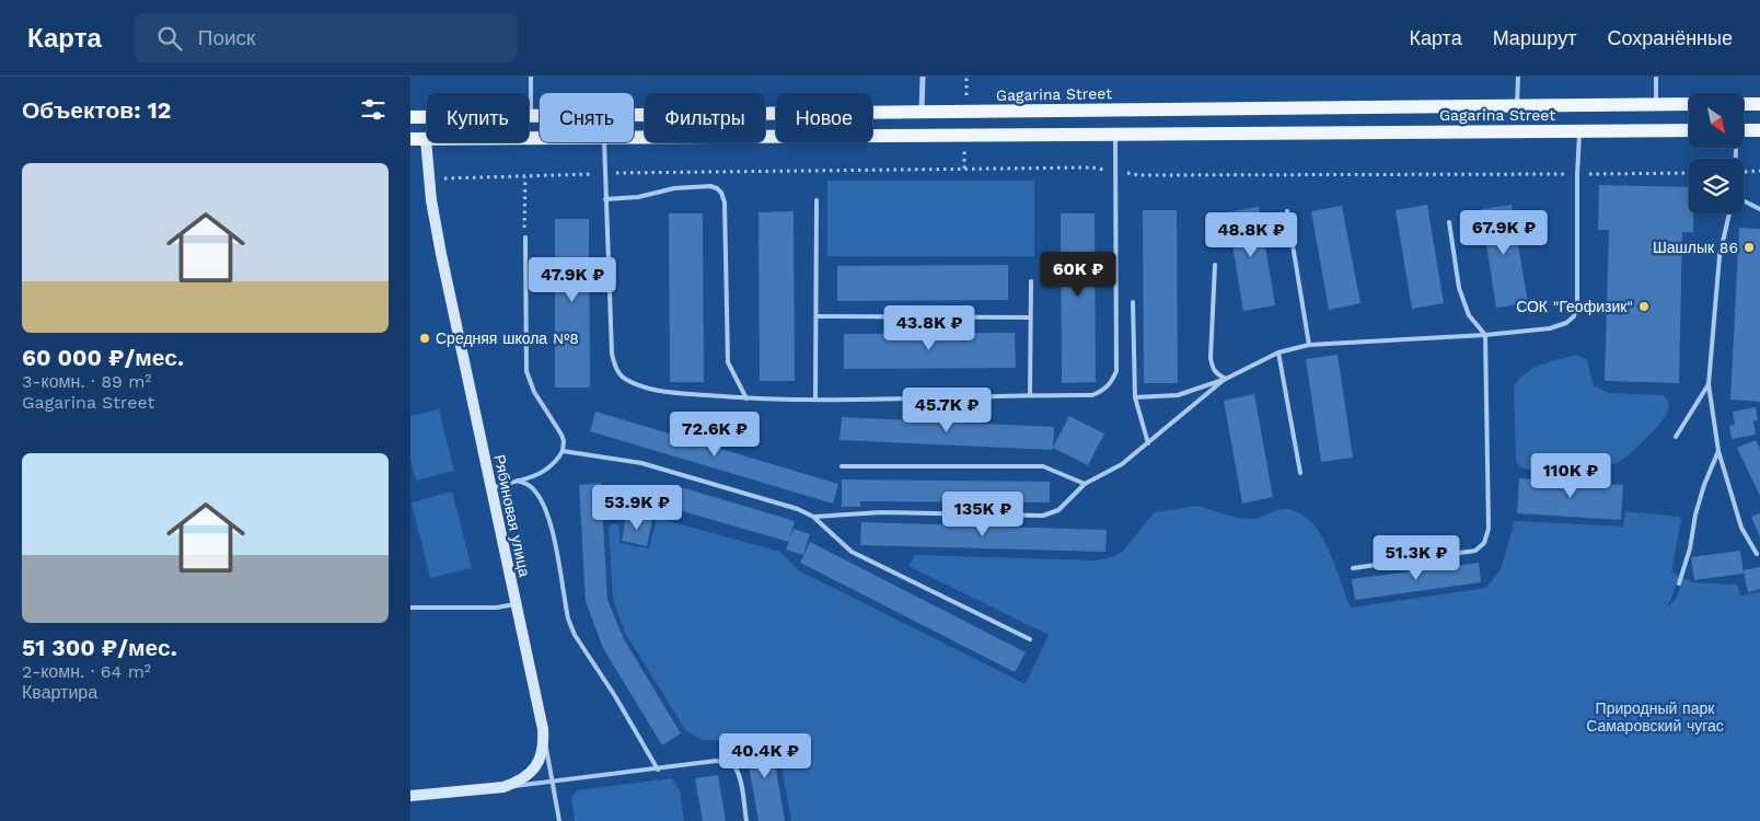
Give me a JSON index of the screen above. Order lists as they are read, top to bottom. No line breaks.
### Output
{"streets":{"main road":["Gagarina Street"],"street":["Рябиновая улица"]},"crossings":[["Gagarina Street","Рябиновая улица"]],"parks":["Природный парк Самаровский чугас"],"places":["Шашлык 86","СОК \"Геофизик\"","Средняя школа №8"],"north":"bottom right","page":{"header":"Карта","search":"Поиск","nav":["Карта","Маршрут","Сохранённые"],"heading":"Объектов: 12","chip":["Купить","Снять","Фильтры","Новое"],"list":[{"name":"60 000 ₽/мес.","note":"3-комн. · 89 m² · Gagarina Street"},{"name":"51 300 ₽/мес.","note":"2-комн. · 64 m² · Квартира"}],"price":["67.9K ₽","48.8K ₽","60K ₽","47.9K ₽","43.8K ₽","45.7K ₽","72.6K ₽","110K ₽","53.9K ₽","135K ₽","51.3K ₽","40.4K ₽"]}}
